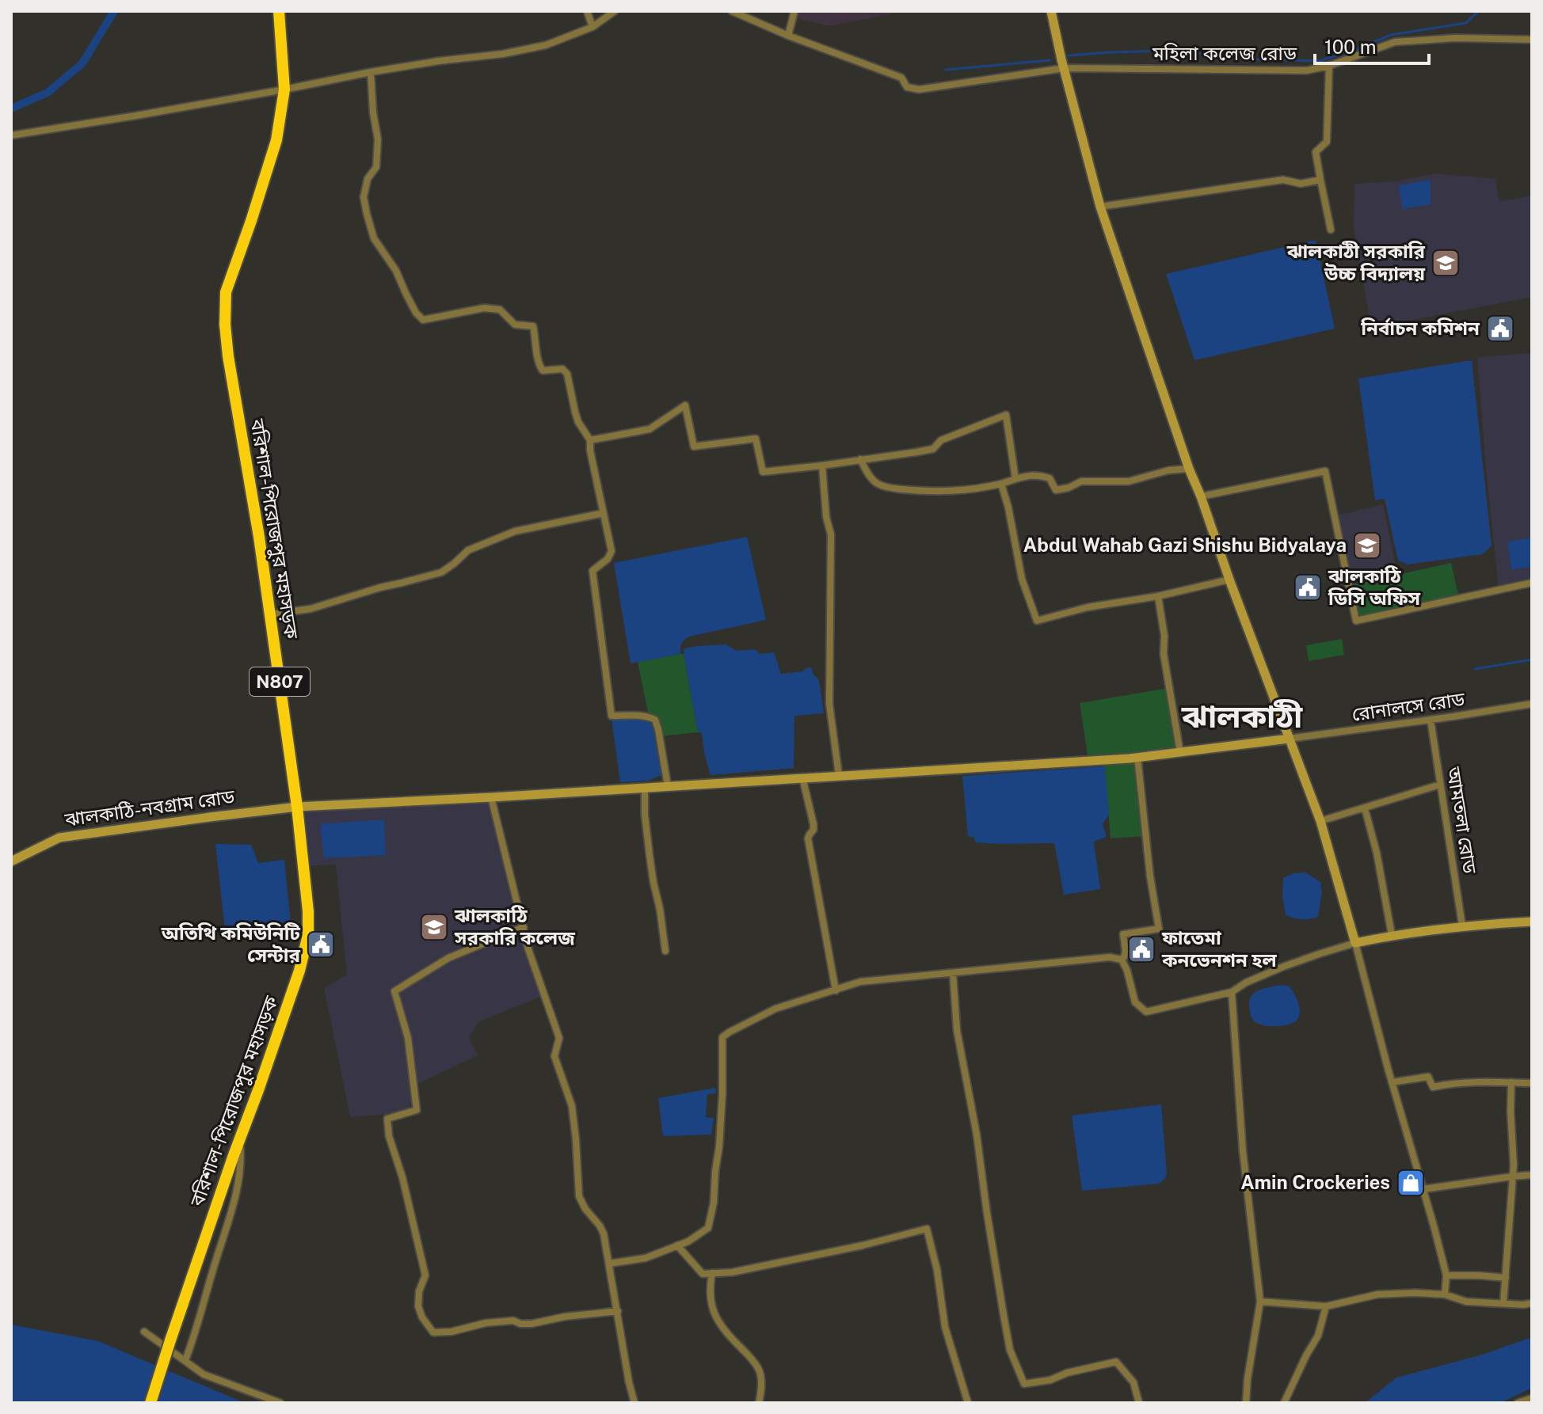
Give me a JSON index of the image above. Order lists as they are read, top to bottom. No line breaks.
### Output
{"streets":{"highway":["বরিশাল-পিরোজপুর মহাসড়ক","N807"],"main road":["ঝালকাঠি-নবগ্রাম রোড"],"street":["মহিলা কলেজ রোড","রোনালসে রোড","আমতলা রোড"]},"crossings":[["বরিশাল-পিরোজপুর মহাসড়ক","ঝালকাঠি-নবগ্রাম রোড"],["রোনালসে রোড","ঝালকাঠি-নবগ্রাম রোড"],["রোনালসে রোড","আমতলা রোড"]],"districts":["ঝালকাঠী"],"places":{"school or university":["ঝালকাঠী সরকারি উচ্চ বিদ্যালয়","Abdul Wahab Gazi Shishu Bidyalaya","ঝালকাঠি সরকারি কলেজ"],"public building":["নির্বাচন কমিশন","ঝালকাঠি ডিসি অফিস","অতিথি কমিউনিটি সেন্টার","ফাতেমা কনভেনশন হল"],"shop":["Amin Crockeries"]},"scale_bar":"100 m"}
